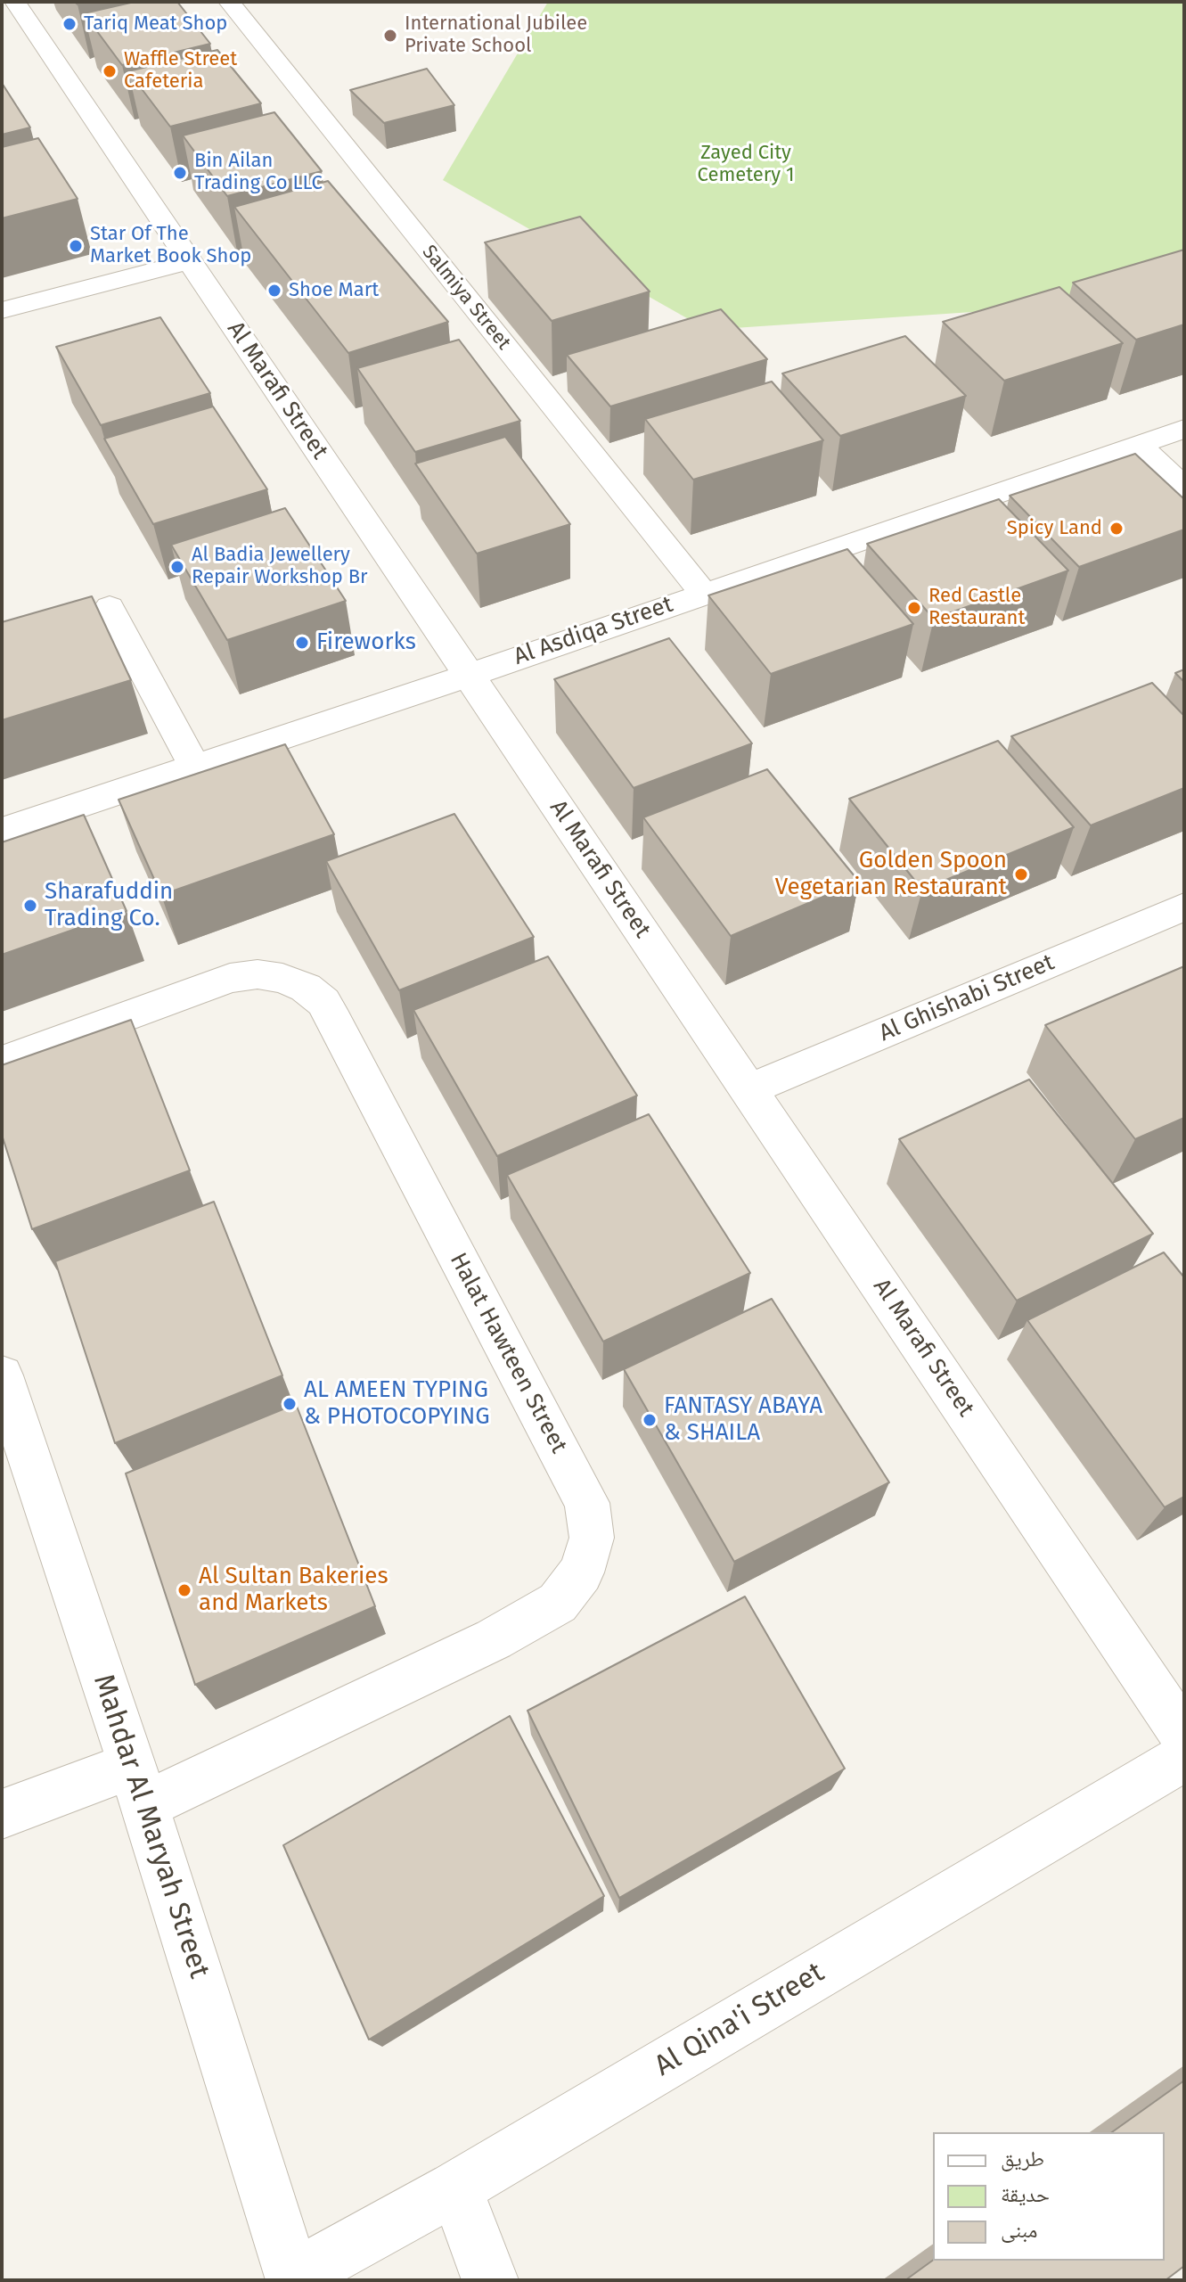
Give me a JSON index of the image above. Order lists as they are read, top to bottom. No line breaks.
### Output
{"streets":{"street":["Salmiya Street","Al Marafi Street","Al Asdiqa Street","Al Ghishabi Street","Halat Hawteen Street","Mahdar Al Maryah Street","Al Qina'i Street"]},"crossings":[["Salmiya Street","Al Asdiqa Street"],["Al Marafi Street","Al Asdiqa Street"],["Al Marafi Street","Al Ghishabi Street"],["Halat Hawteen Street","Mahdar Al Maryah Street"],["Mahdar Al Maryah Street","Al Qina'i Street"]],"parks":["Zayed City Cemetery 1"],"places":["Tariq Meat Shop","International Jubilee Private School","Waffle Street Cafeteria","Bin Ailan Trading Co LLC","Star Of The Market Book Shop","Shoe Mart","Spicy Land","Al Badia Jewellery Repair Workshop Br","Red Castle Restaurant","Fireworks","Golden Spoon Vegetarian Restaurant","Sharafuddin Trading Co.","AL AMEEN TYPING & PHOTOCOPYING","FANTASY ABAYA & SHAILA","Al Sultan Bakeries and Markets"],"legend":["طريق","حديقة","مبنى"]}
